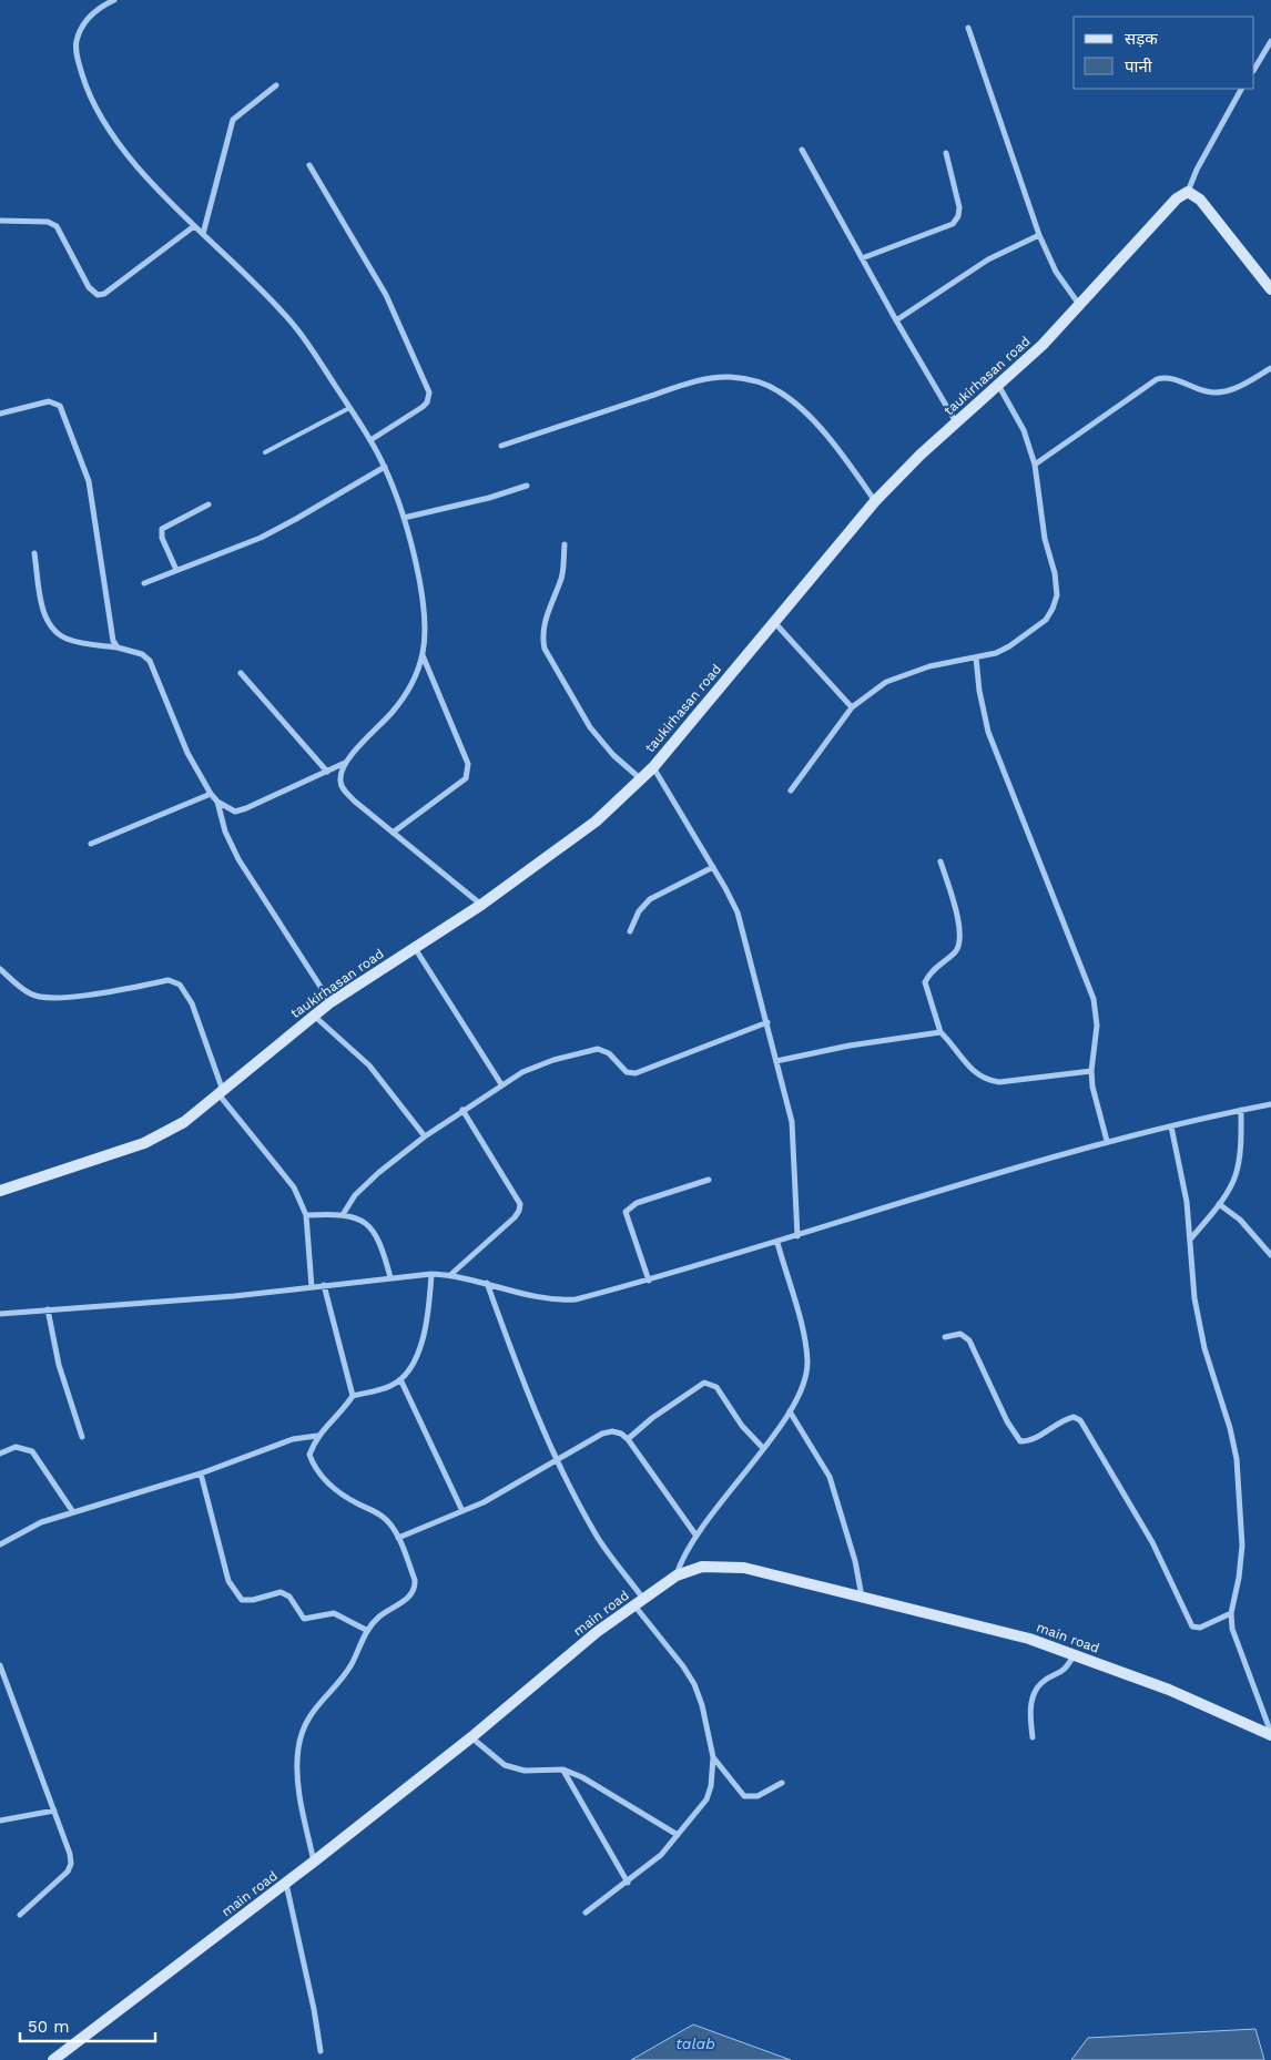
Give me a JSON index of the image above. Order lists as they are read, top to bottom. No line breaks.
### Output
{"streets":{"street":["taukirhasan road","main road"]},"water":["talab"],"legend":["सड़क","पानी"],"scale_bar":"50 m"}
